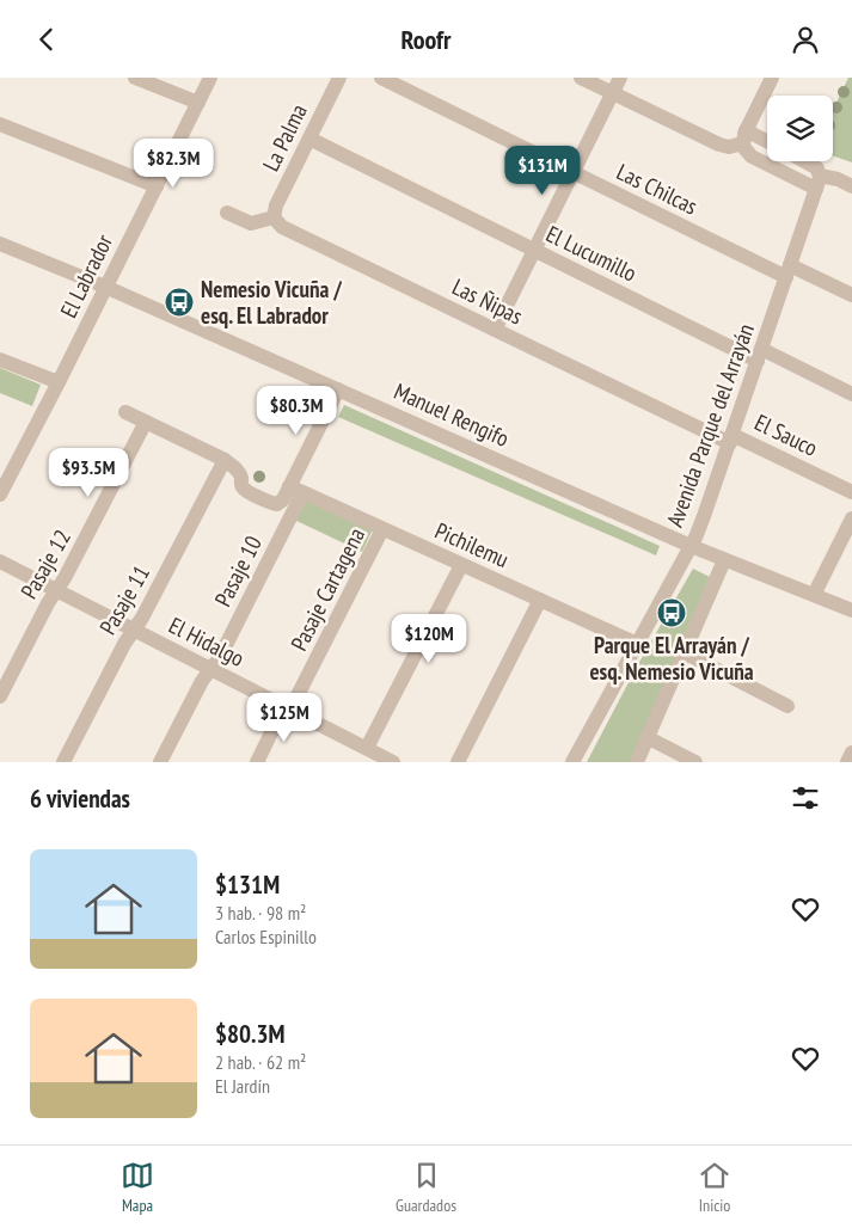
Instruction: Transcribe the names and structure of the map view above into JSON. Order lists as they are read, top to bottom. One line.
{"streets":{"street":["La Palma","Las Chilcas","El Lucumillo","El Labrador","Las Ñipas","Manuel Rengifo","Avenida Parque del Arrayán","El Sauco","Pichilemu","Pasaje 12","Pasaje 10","Pasaje Cartagena","Pasaje 11","El Hidalgo"]},"crossings":[["La Palma","El Lucumillo"],["La Palma","Las Ñipas"],["Las Chilcas","Avenida Parque del Arrayán"],["El Lucumillo","Avenida Parque del Arrayán"],["El Labrador","Manuel Rengifo"],["Las Ñipas","Avenida Parque del Arrayán"],["Las Ñipas","El Sauco"],["Manuel Rengifo","Avenida Parque del Arrayán"],["Manuel Rengifo","Pasaje 10"],["Avenida Parque del Arrayán","El Sauco"],["Avenida Parque del Arrayán","Pichilemu"],["Pichilemu","Pasaje 10"],["Pichilemu","Pasaje Cartagena"],["Pasaje 12","El Hidalgo"],["Pasaje 10","El Hidalgo"],["Pasaje Cartagena","El Hidalgo"],["Pasaje 11","El Hidalgo"]],"places":{"bus stop":["Nemesio Vicuña / esq. El Labrador","Parque El Arrayán / esq. Nemesio Vicuña"]},"page":{"header":"Roofr","price":["$82.3M","$131M","$80.3M","$93.5M","$120M","$125M"],"heading":"6 viviendas","list":[{"name":"$131M","note":"3 hab. · 98 m² · Carlos Espinillo"},{"name":"$80.3M","note":"2 hab. · 62 m² · El Jardín"}],"tabs":["Mapa","Guardados","Inicio"]}}
